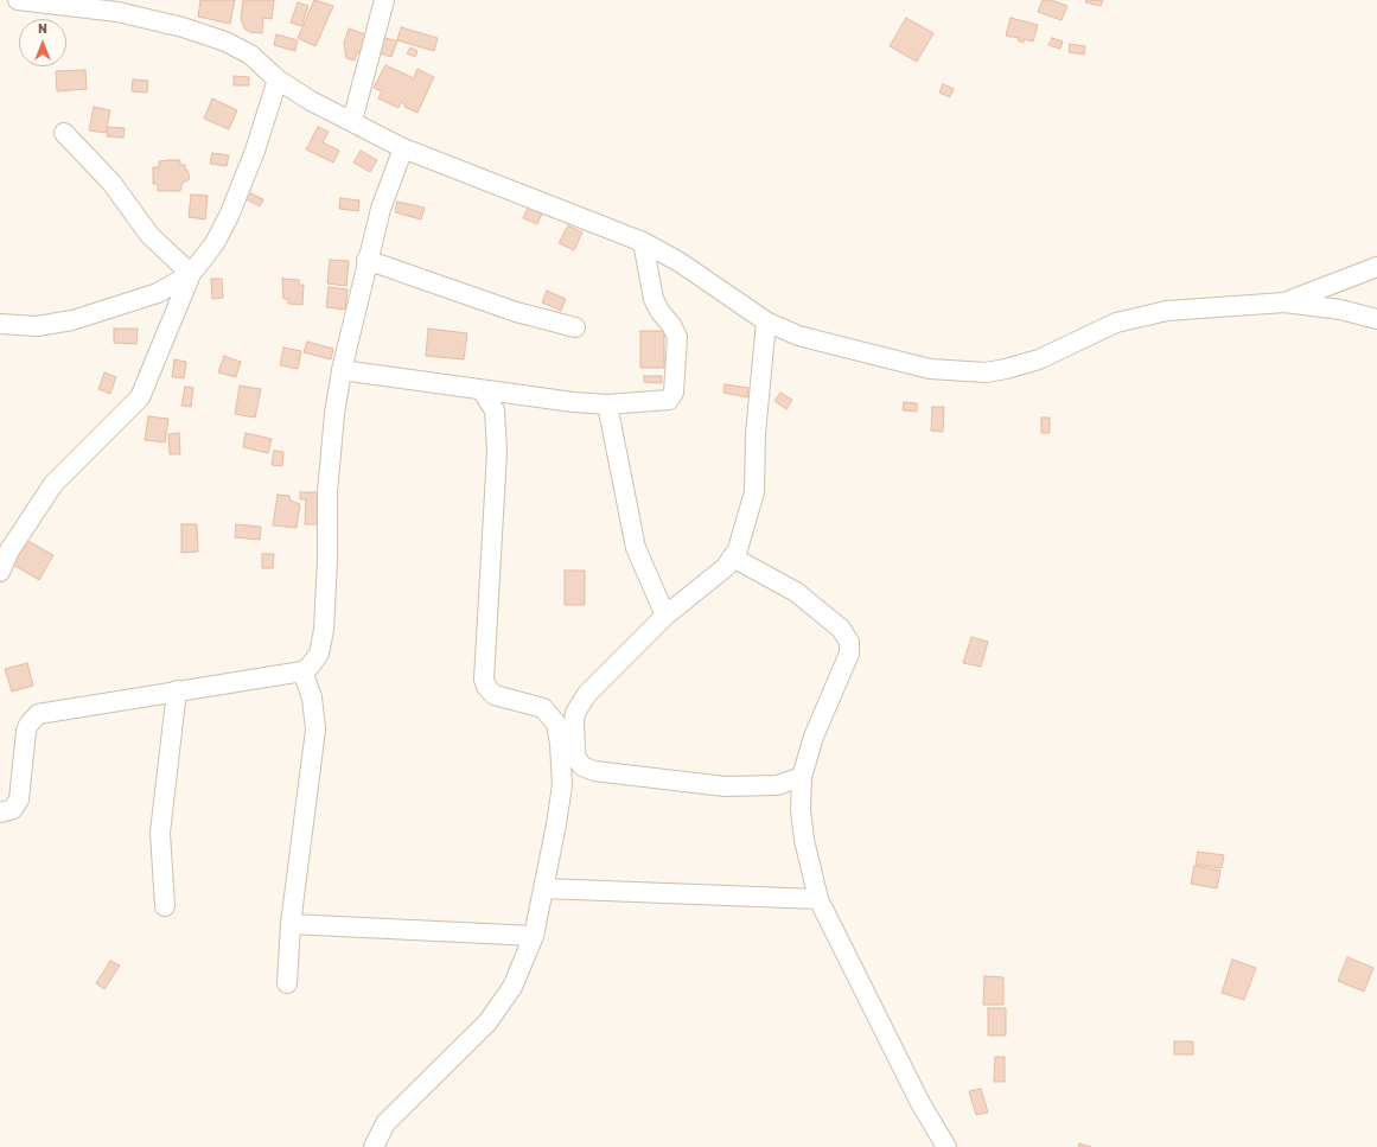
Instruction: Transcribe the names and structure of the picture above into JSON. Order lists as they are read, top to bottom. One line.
{"north":"top"}
